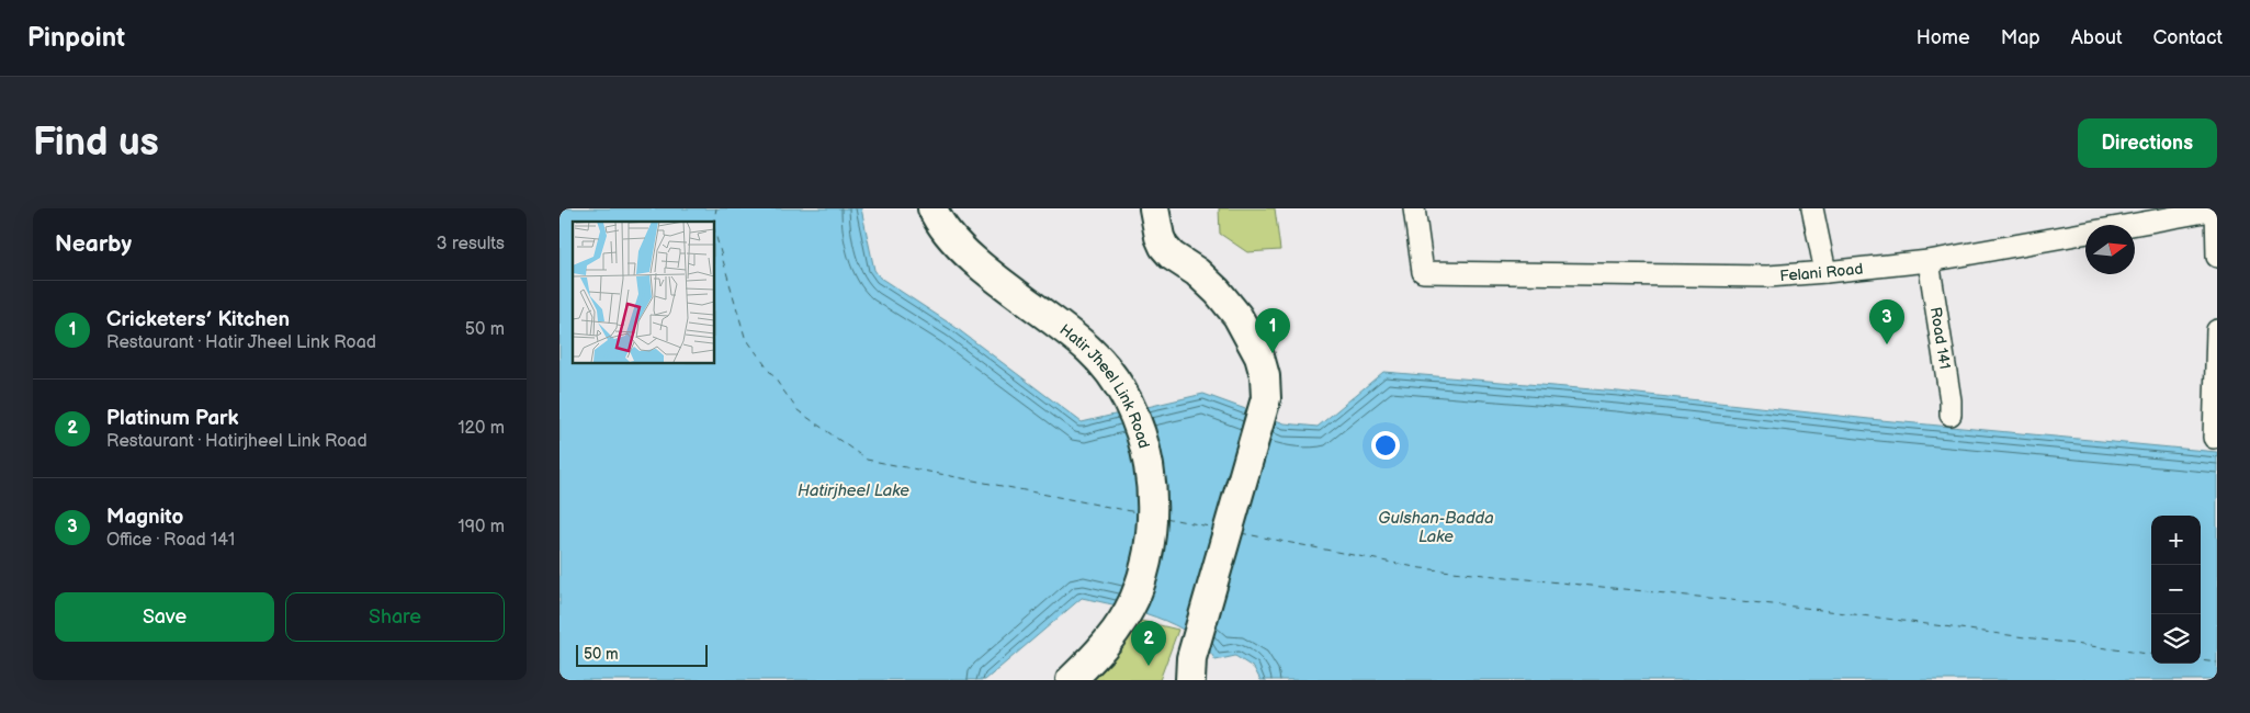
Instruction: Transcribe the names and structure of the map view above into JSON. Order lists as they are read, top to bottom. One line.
{"streets":{"main road":["Hatir Jheel Link Road"],"street":["Felani Road","Road 141"]},"crossings":[["Felani Road","Road 141"]],"water":["Hatirjheel Lake","Gulshan-Badda Lake"],"scale_bar":"50 m","north":"right","page":{"header":"Pinpoint","nav":["Home","Map","About","Contact"],"buttons":["Directions",["Save","Share"]],"title":"Find us","heading":["Nearby","3 results"],"list":[{"mark":"1","name":"Cricketers’ Kitchen","note":"Restaurant · Hatir Jheel Link Road","value":"50 m"},{"mark":"2","name":"Platinum Park","note":"Restaurant · Hatirjheel Link Road","value":"120 m"},{"mark":"3","name":"Magnito","note":"Office · Road 141","value":"190 m"}],"pins":["3","1","2"],"map_buttons":["+","−"],"scale":"50 m"}}
